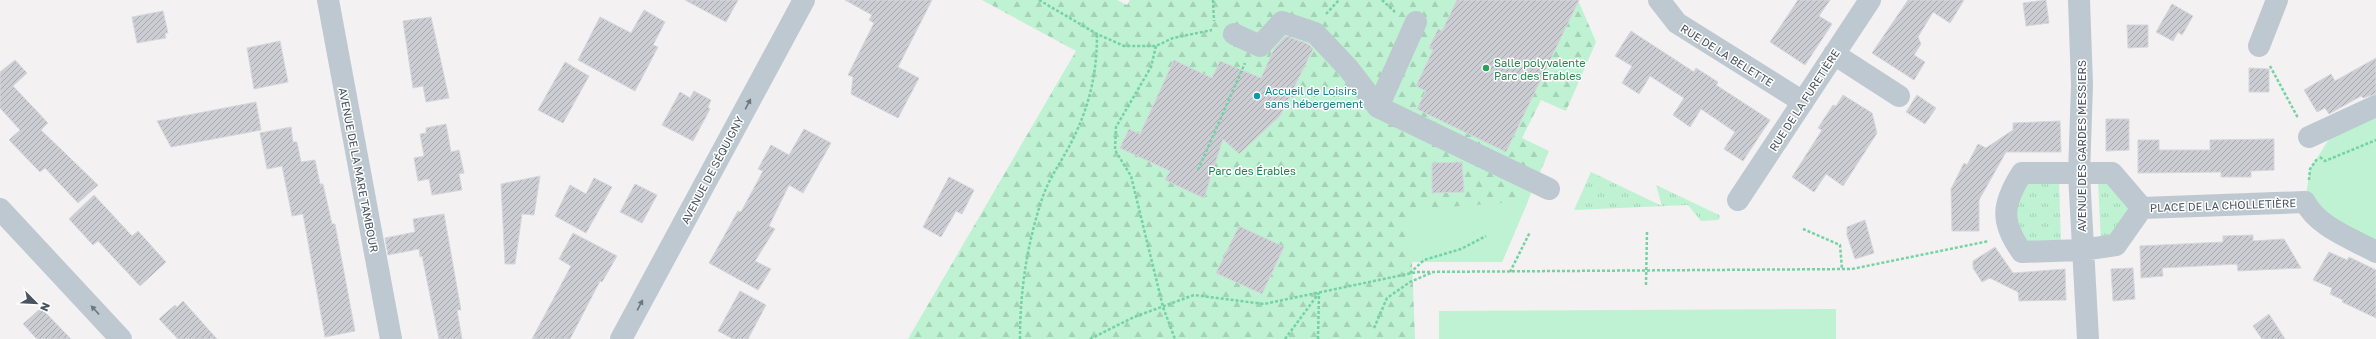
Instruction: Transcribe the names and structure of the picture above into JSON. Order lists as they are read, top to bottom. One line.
{"streets":{"street":["RUE DE LA BELETTE","RUE DE LA FURETIÈRE","AVENUE DES GARDES MESSIERS","AVENUE DE LA MARE TAMBOUR","AVENUE DE SÉQUIGNY","PLACE DE LA CHOLLETIÈRE"]},"crossings":[["RUE DE LA BELETTE","RUE DE LA FURETIÈRE"],["AVENUE DES GARDES MESSIERS","PLACE DE LA CHOLLETIÈRE"]],"one_way":["AVENUE DE SÉQUIGNY"],"parks":["Parc des Érables"],"places":["Salle polyvalente Parc des Erables","Accueil de Loisirs sans hébergement"],"north":"bottom right"}
